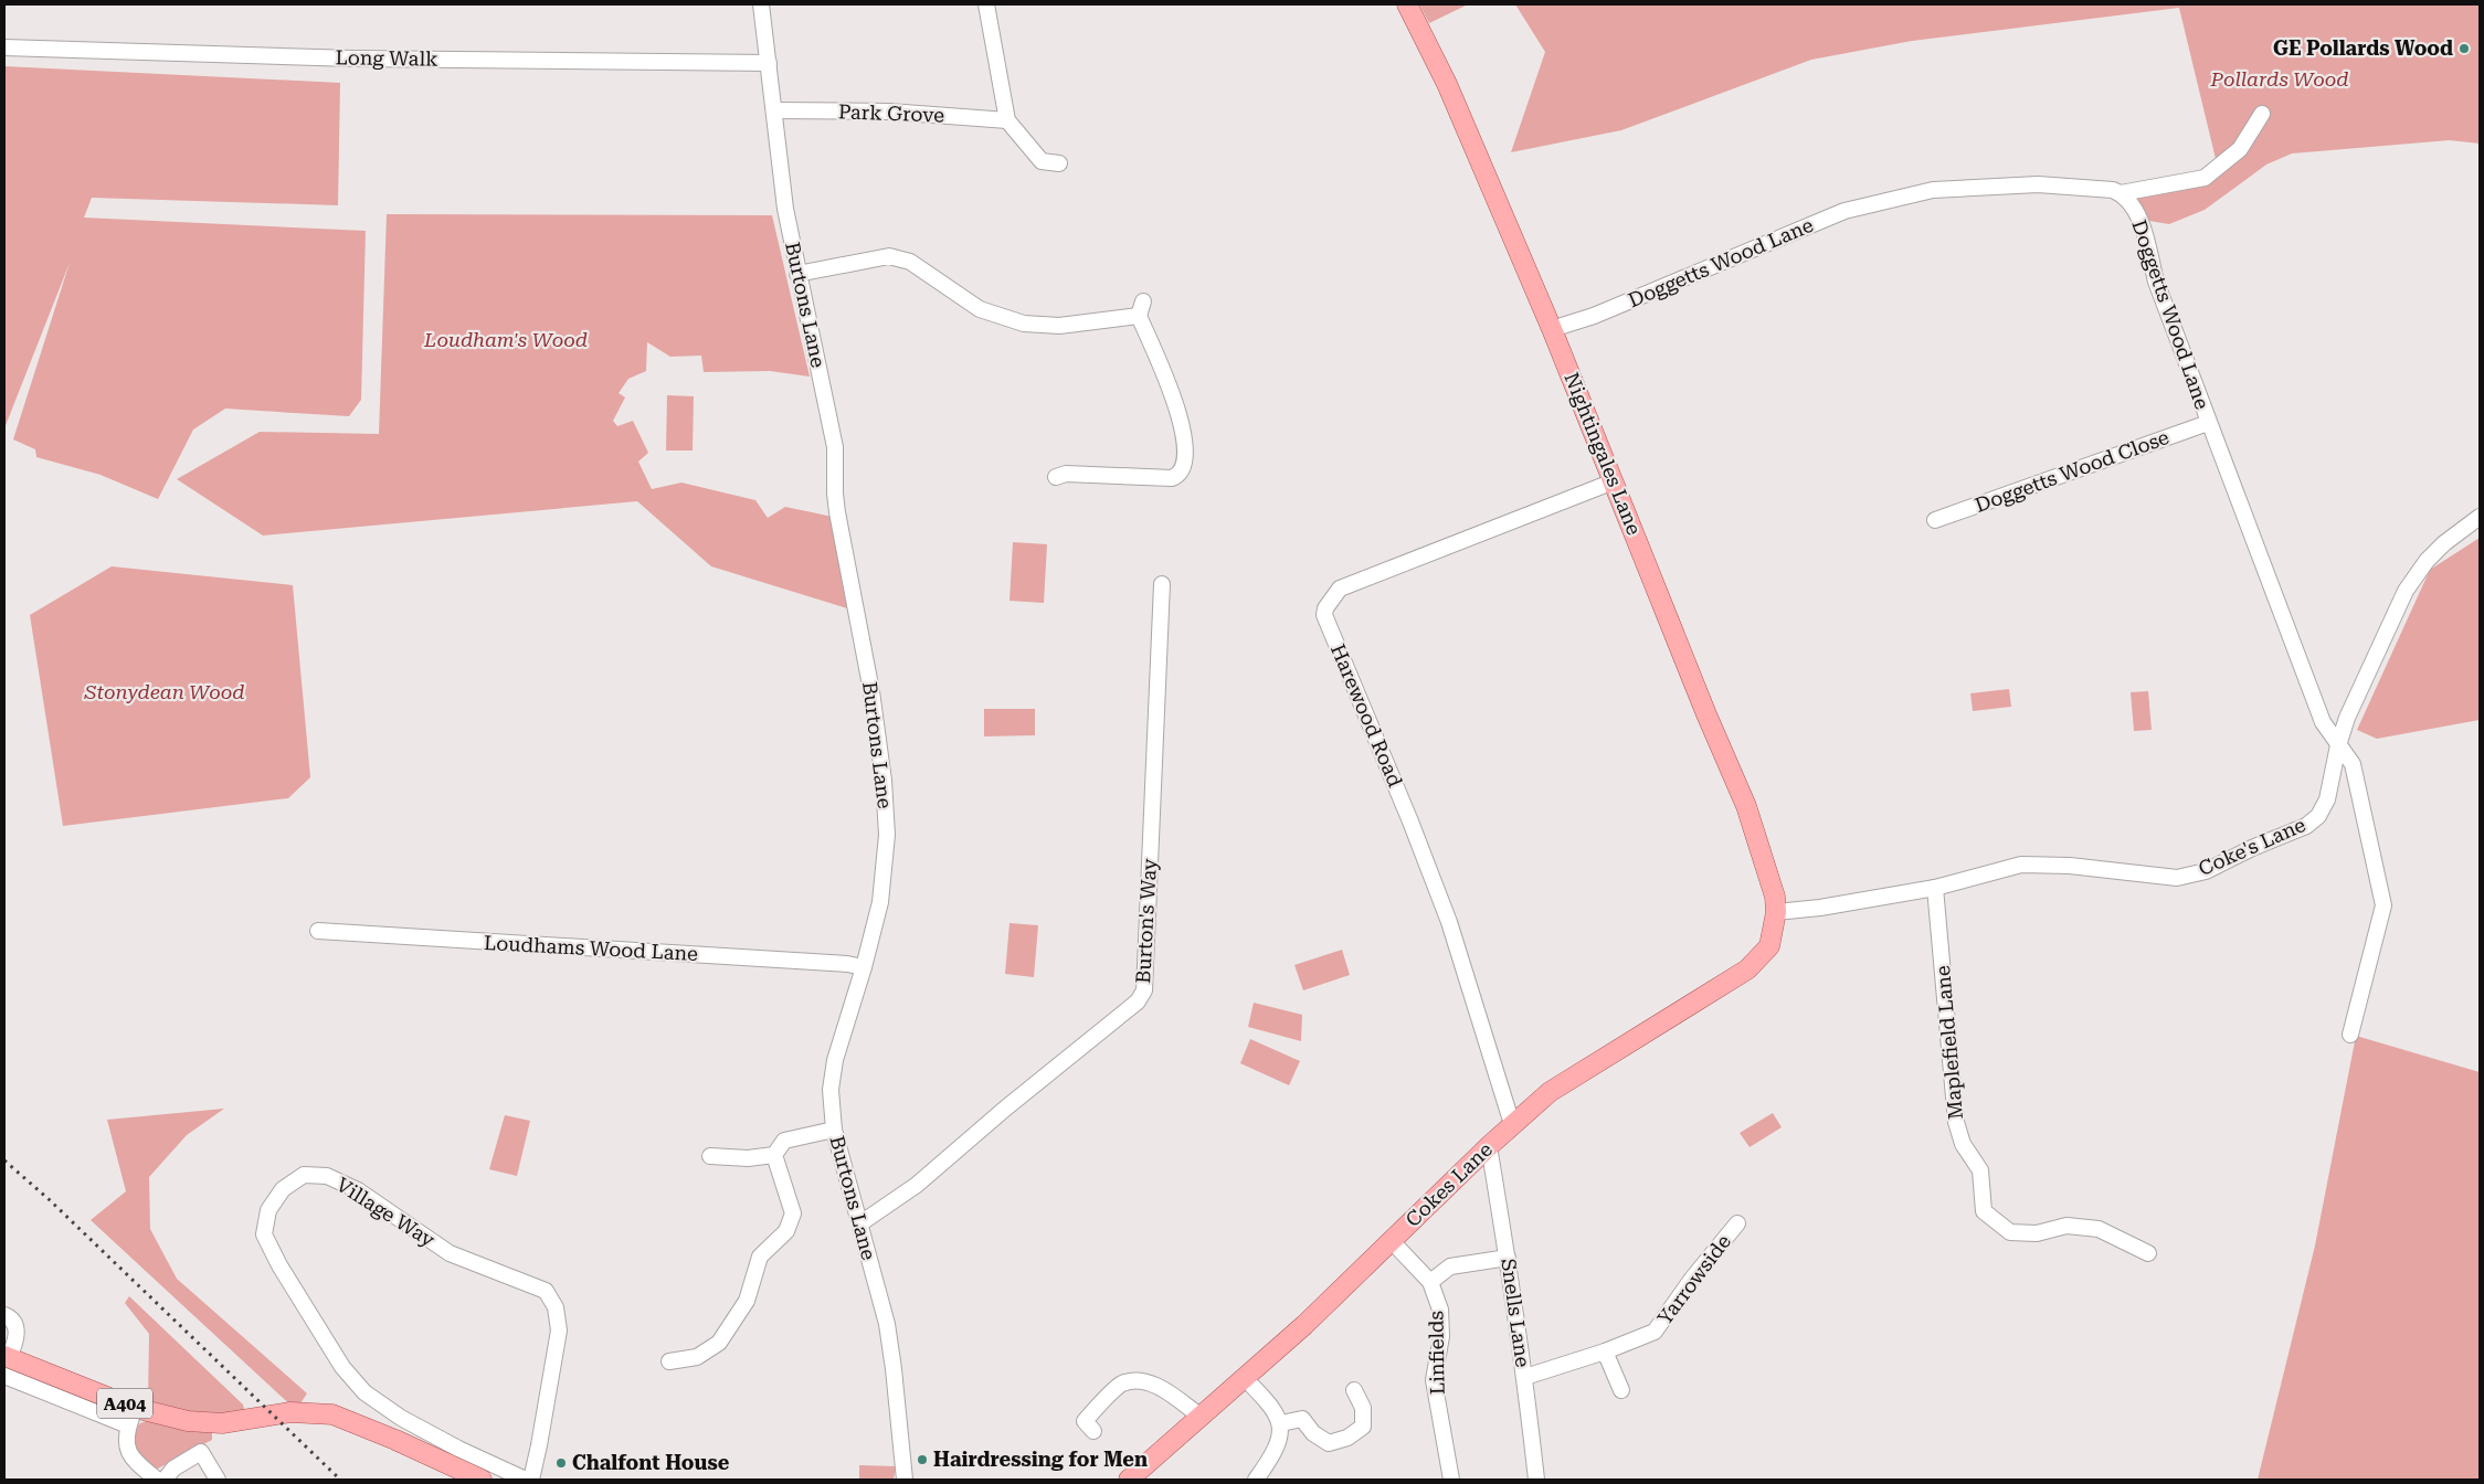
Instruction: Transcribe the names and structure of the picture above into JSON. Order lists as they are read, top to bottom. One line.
{"streets":{"main road":["Nightingales Lane","Cokes Lane","A404"],"street":["Long Walk","Park Grove","Doggetts Wood Lane","Burtons Lane","Doggetts Wood Close","Harewood Road","Coke's Lane","Burton's Way","Loudhams Wood Lane","Maplefield Lane","Village Way","Yarrowside","Snells Lane","Linfields"]},"crossings":[["Long Walk","Burtons Lane"],["Park Grove","Burtons Lane"],["Doggetts Wood Lane","Nightingales Lane"],["Doggetts Wood Lane","Doggetts Wood Close"],["Doggetts Wood Lane","Coke's Lane"],["Burtons Lane","Burton's Way"],["Burtons Lane","Loudhams Wood Lane"],["Nightingales Lane","Harewood Road"],["Nightingales Lane","Coke's Lane"],["Nightingales Lane","Cokes Lane"],["Harewood Road","Cokes Lane"],["Coke's Lane","Maplefield Lane"],["Coke's Lane","Cokes Lane"],["Cokes Lane","Snells Lane"],["Cokes Lane","Linfields"],["Yarrowside","Snells Lane"]],"parks":["Pollards Wood","Loudham's Wood","Stonydean Wood"],"places":["GE Pollards Wood","Hairdressing for Men","Chalfont House"]}
